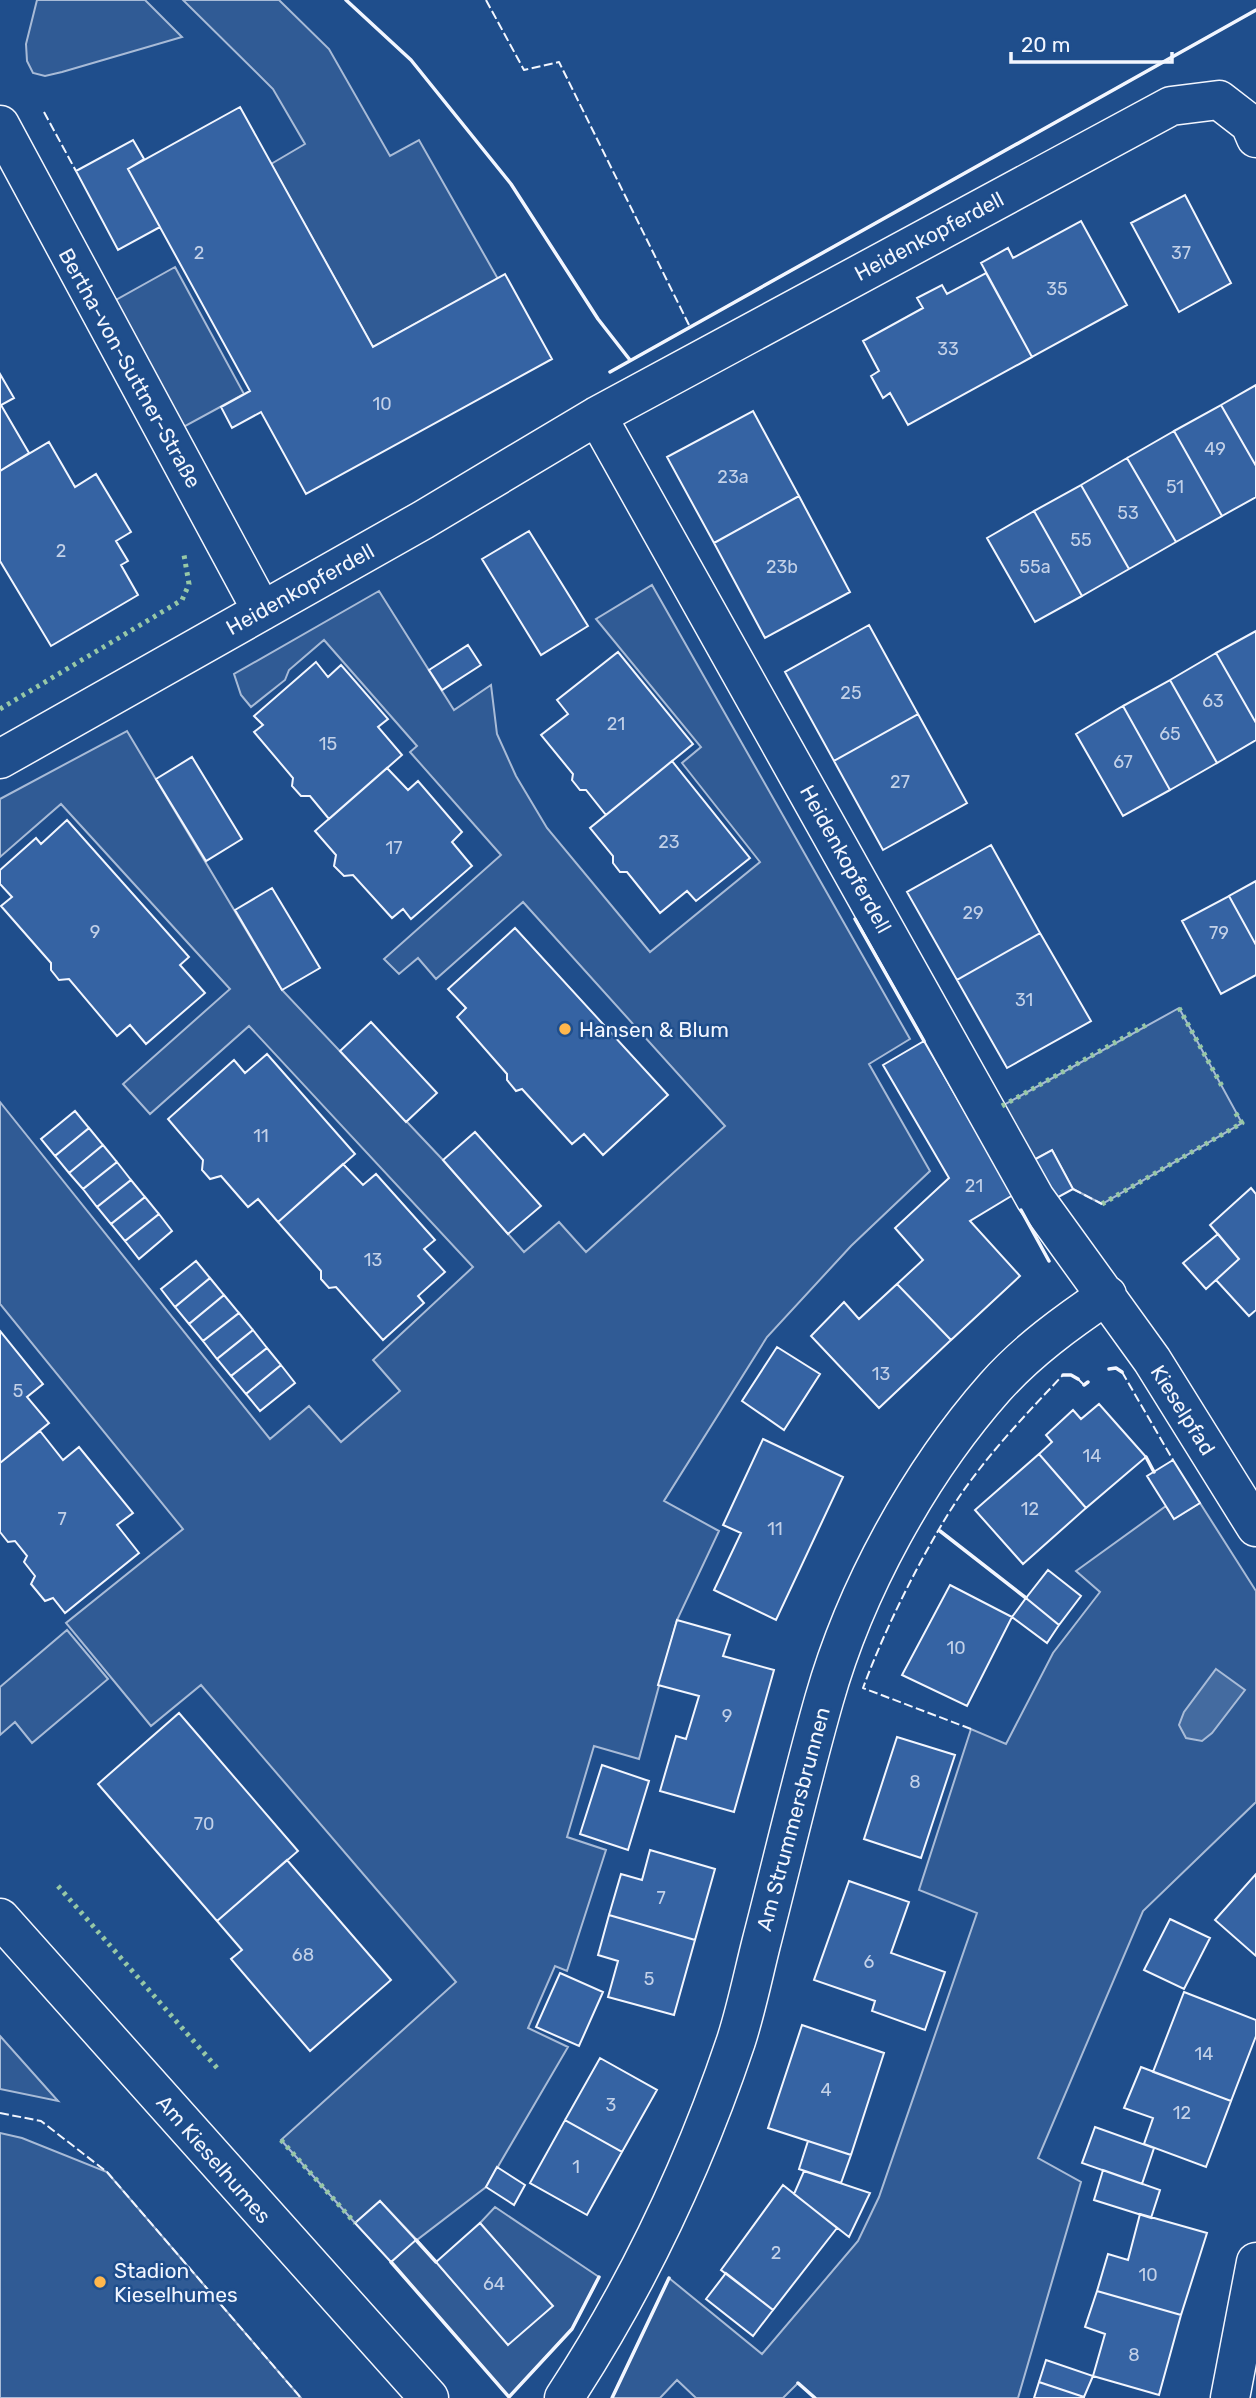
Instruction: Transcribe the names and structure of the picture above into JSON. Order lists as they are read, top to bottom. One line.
{"streets":{"street":["Heidenkopferdell","Bertha-von-Suttner-Straße","Kieselpfad","Am Strummersbrunnen","Am Kieselhumes"]},"crossings":[["Heidenkopferdell","Bertha-von-Suttner-Straße"],["Heidenkopferdell","Kieselpfad"],["Heidenkopferdell","Am Strummersbrunnen"],["Kieselpfad","Am Strummersbrunnen"]],"places":["Hansen & Blum","Stadion Kieselhumes"],"house_numbers":["2","37","35","33","10","49","23a","51","53","55","2","23b","55a","25","63","21","65","15","67","27","23","17","29","9","79","31","11","21","13","13","5","14","12","7","11","10","9","8","70","7","68","6","5","14","4","3","12","1","2","10","64","8"],"scale_bar":"20 m"}
